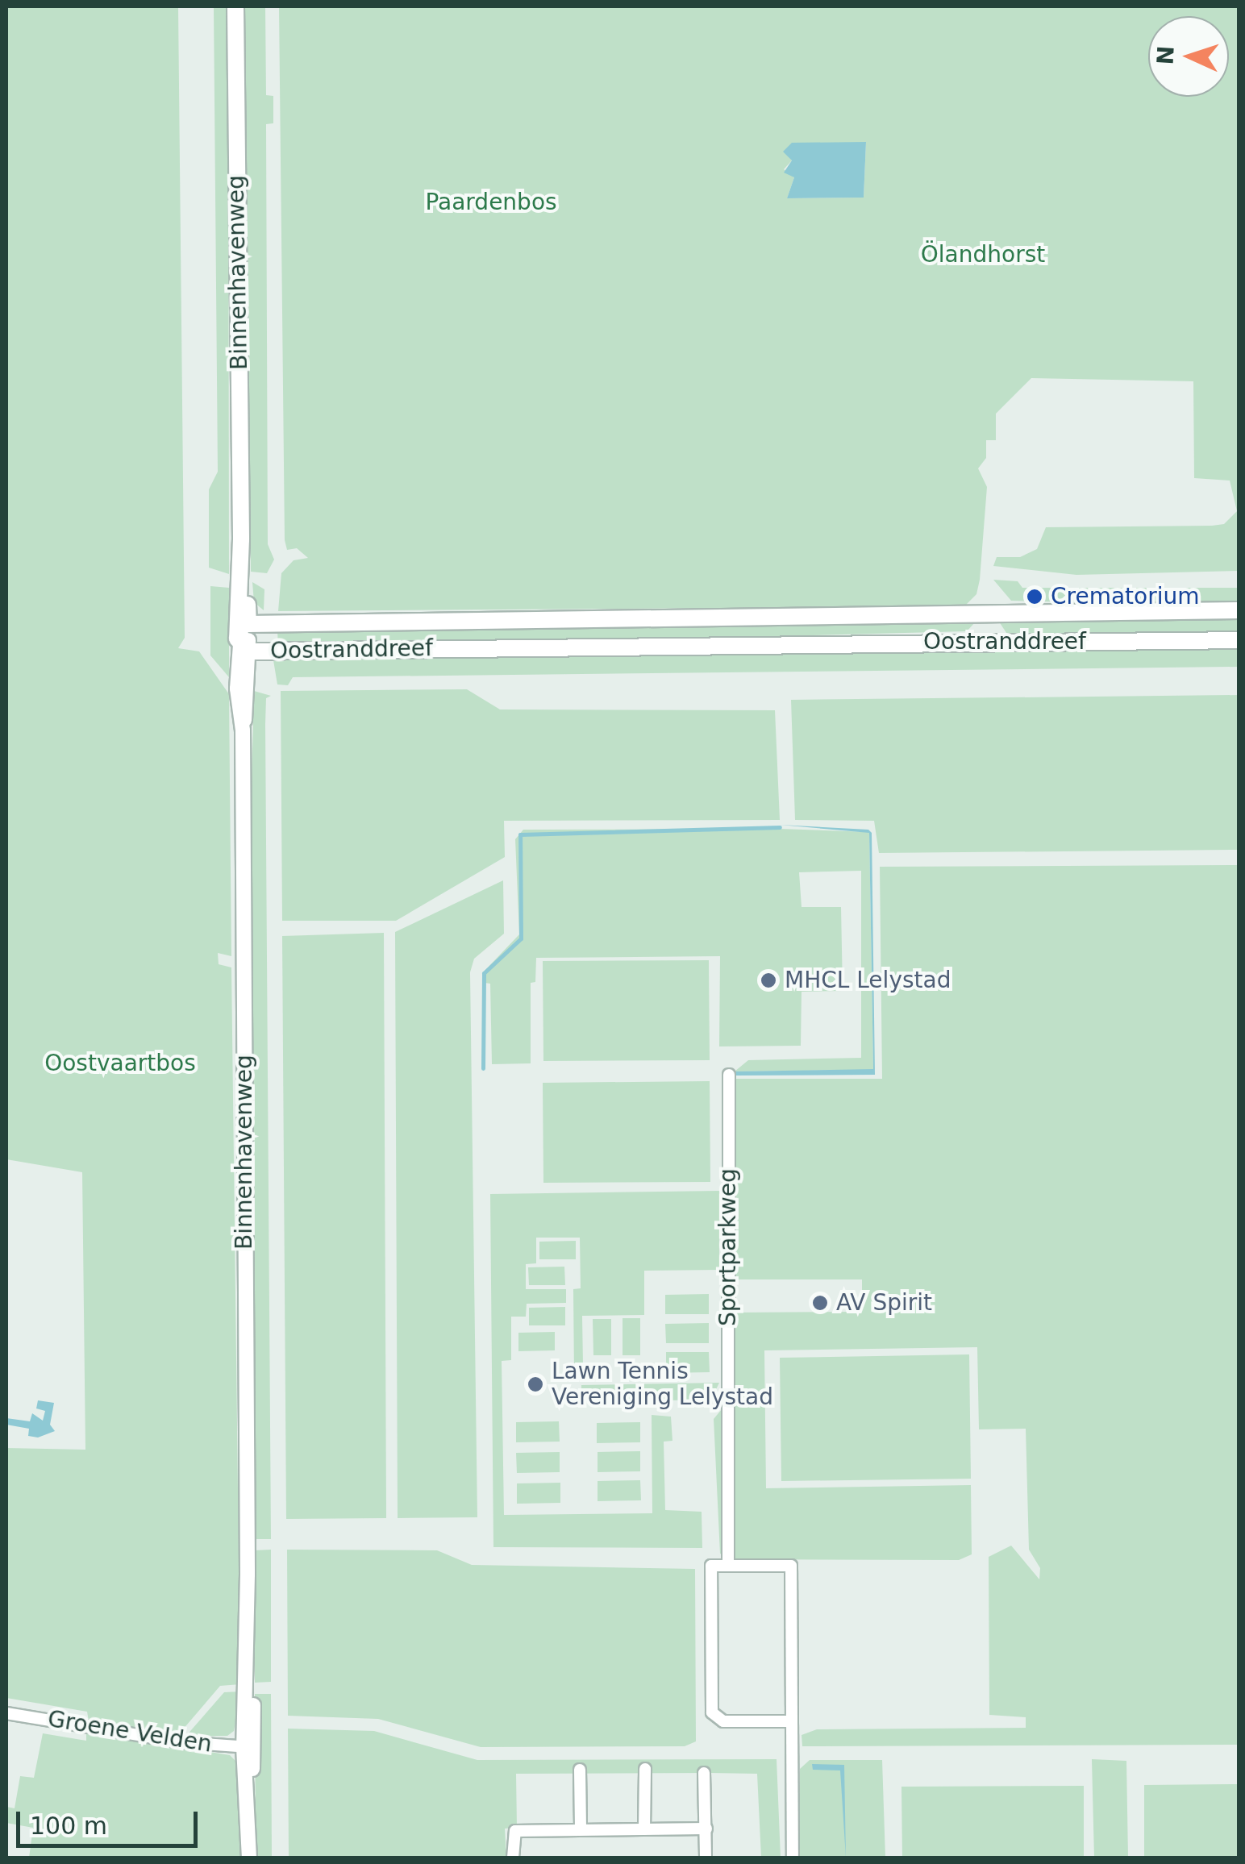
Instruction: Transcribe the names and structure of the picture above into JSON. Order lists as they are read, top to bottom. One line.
{"streets":{"main road":["Binnenhavenweg","Oostranddreef"],"street":["Sportparkweg","Groene Velden"]},"crossings":[["Binnenhavenweg","Oostranddreef"],["Binnenhavenweg","Groene Velden"]],"parks":["Paardenbos","Ölandhorst","Oostvaartbos"],"places":["Crematorium","MHCL Lelystad","AV Spirit","Lawn Tennis Vereniging Lelystad"],"scale_bar":"100 m","north":"left"}
